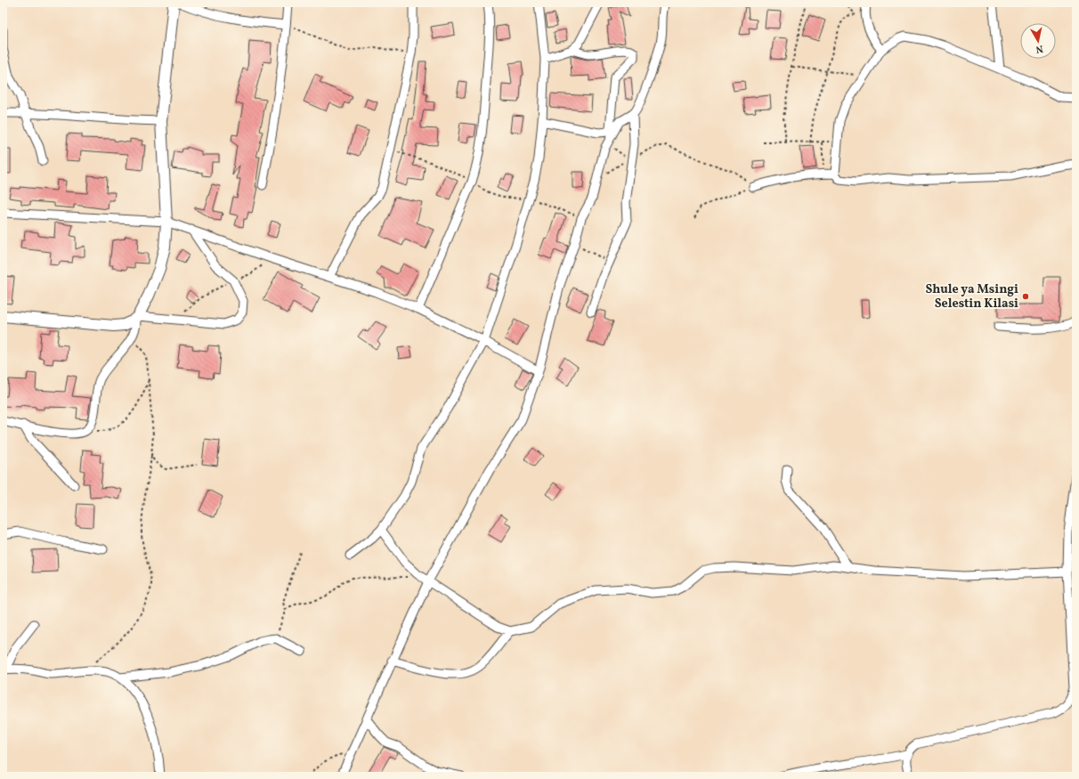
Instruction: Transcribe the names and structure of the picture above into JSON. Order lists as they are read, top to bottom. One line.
{"places":["Shule ya Msingi Selestin Kilasi"],"north":"bottom"}
